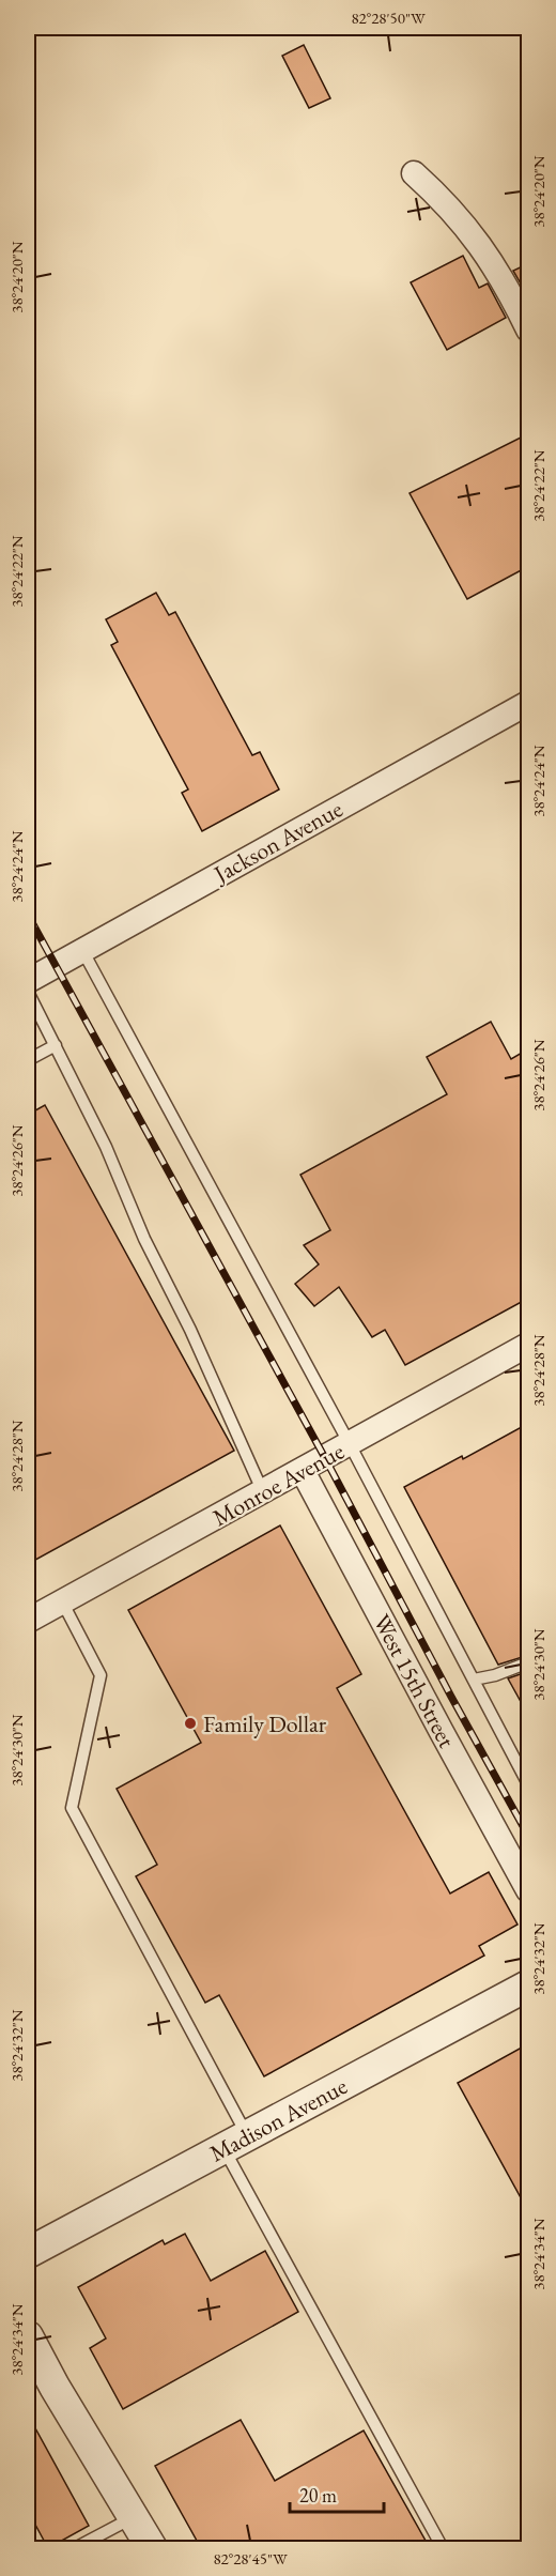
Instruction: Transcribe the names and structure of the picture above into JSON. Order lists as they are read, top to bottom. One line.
{"streets":{"street":["Jackson Avenue","Monroe Avenue","West 15th Street","Madison Avenue"]},"crossings":[["Monroe Avenue","West 15th Street"]],"places":["Family Dollar"],"scale_bar":"20 m","coordinates":["82°28'50\"W","38°24'20\"N","38°24'22\"N","38°24'24\"N","38°24'26\"N","38°24'28\"N","38°24'30\"N","38°24'32\"N","38°24'34\"N","82°28'45\"W"]}
